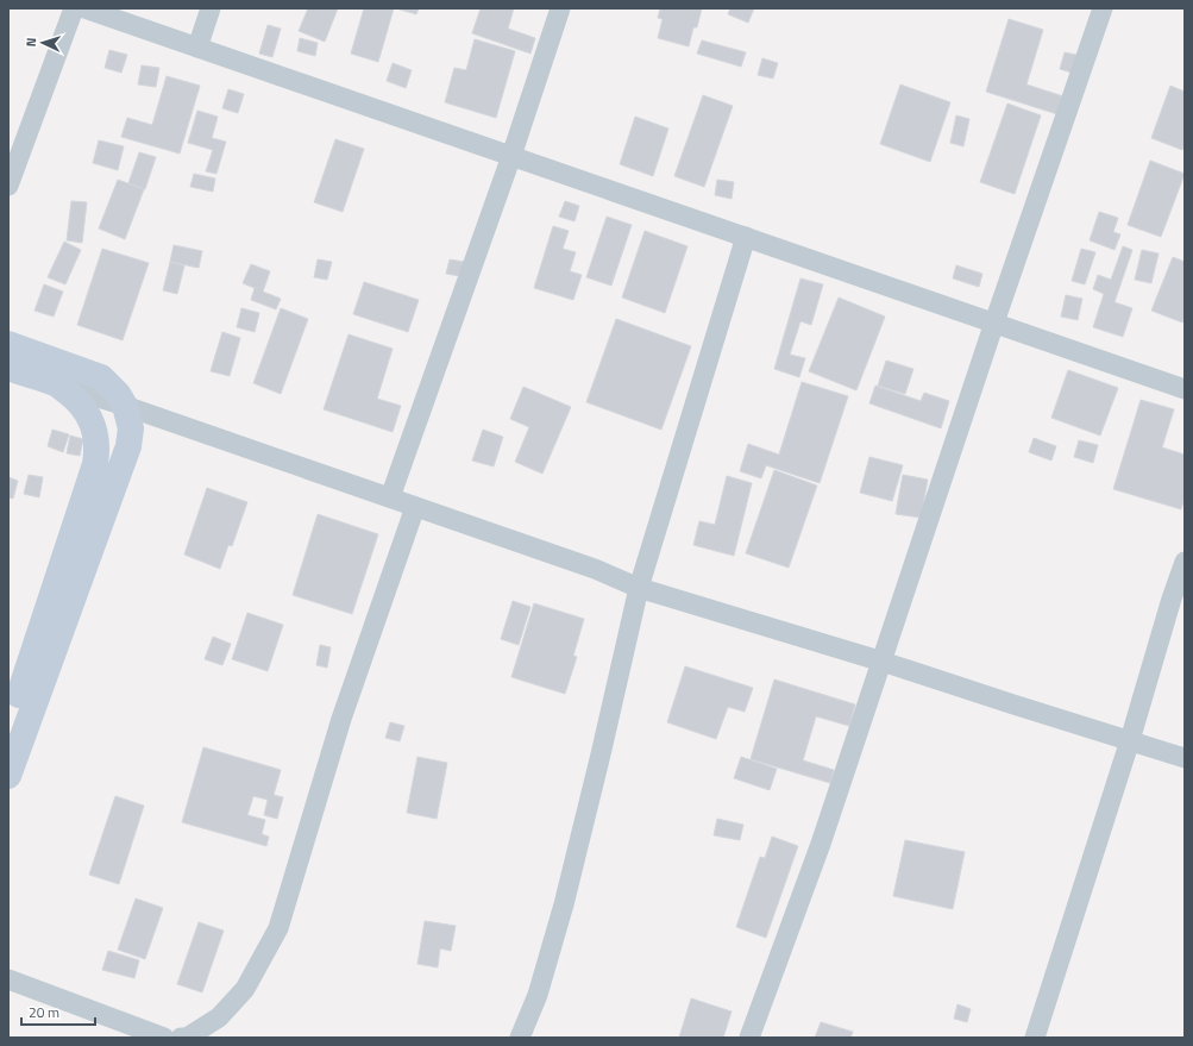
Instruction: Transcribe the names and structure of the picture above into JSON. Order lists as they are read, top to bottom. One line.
{"scale_bar":"20 m","north":"left"}
